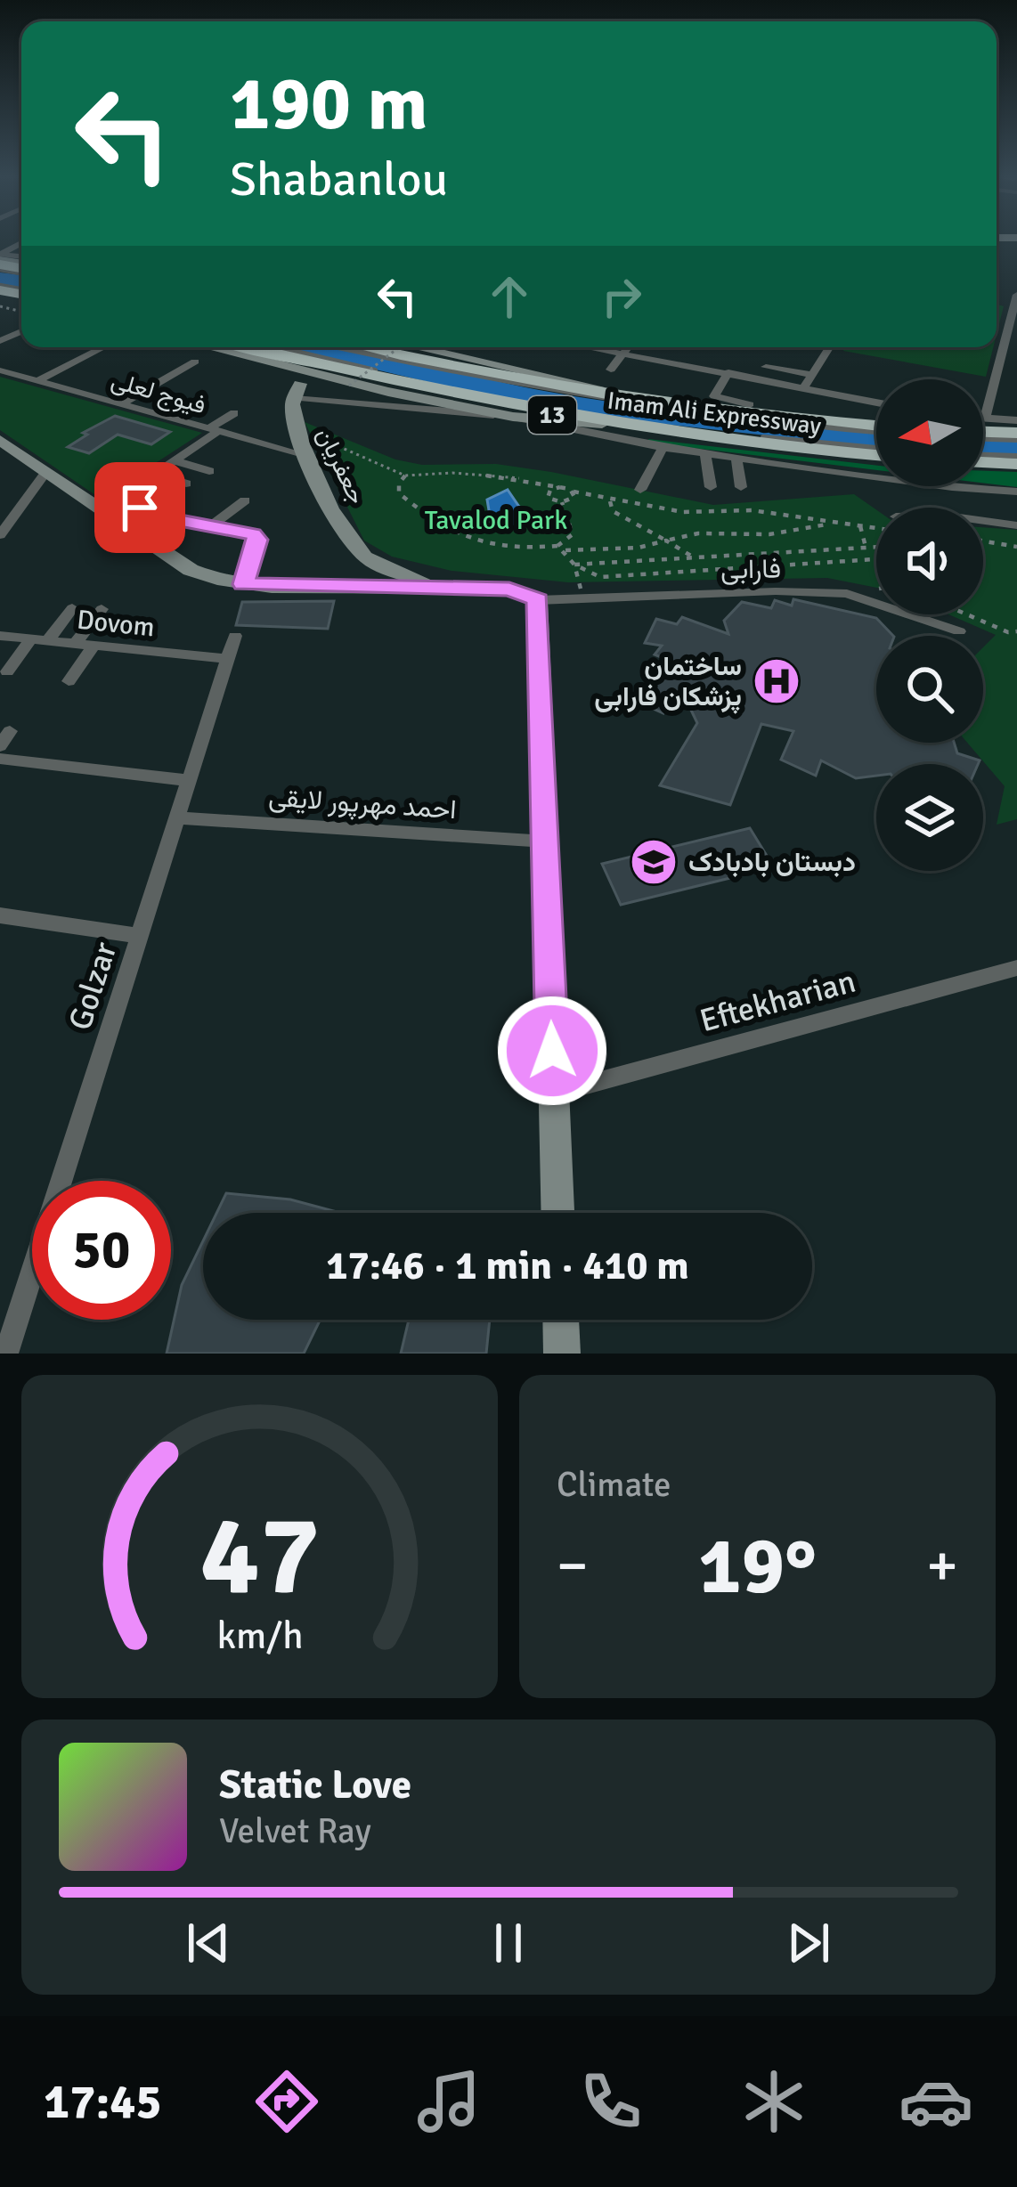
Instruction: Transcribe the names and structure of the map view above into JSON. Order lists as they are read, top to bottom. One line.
{"streets":{"highway":["Imam Ali Expressway","13"],"main road":["جعفریان"],"street":["فیوج لعلی","فارابی","Dovom","احمد مهرپور لایقی","Golzar","Eftekharian"]},"crossings":[["فیوج لعلی","جعفریان"],["Dovom","Golzar"],["احمد مهرپور لایقی","Golzar"]],"parks":["Tavalod Park"],"places":{"hospital":["ساختمان پزشکان فارابی"],"school or university":["دبستان بادبادک"]},"north":"left","page":{"turn":["190 m","Shabanlou"],"limit":"50","trip":"17:46 · 1 min · 410 m","tile":"Climate","heat":["−","19°","+"],"song":["Static Love","Velvet Ray"],"tabs":"17:45","gauge":["47","km/h"]}}
